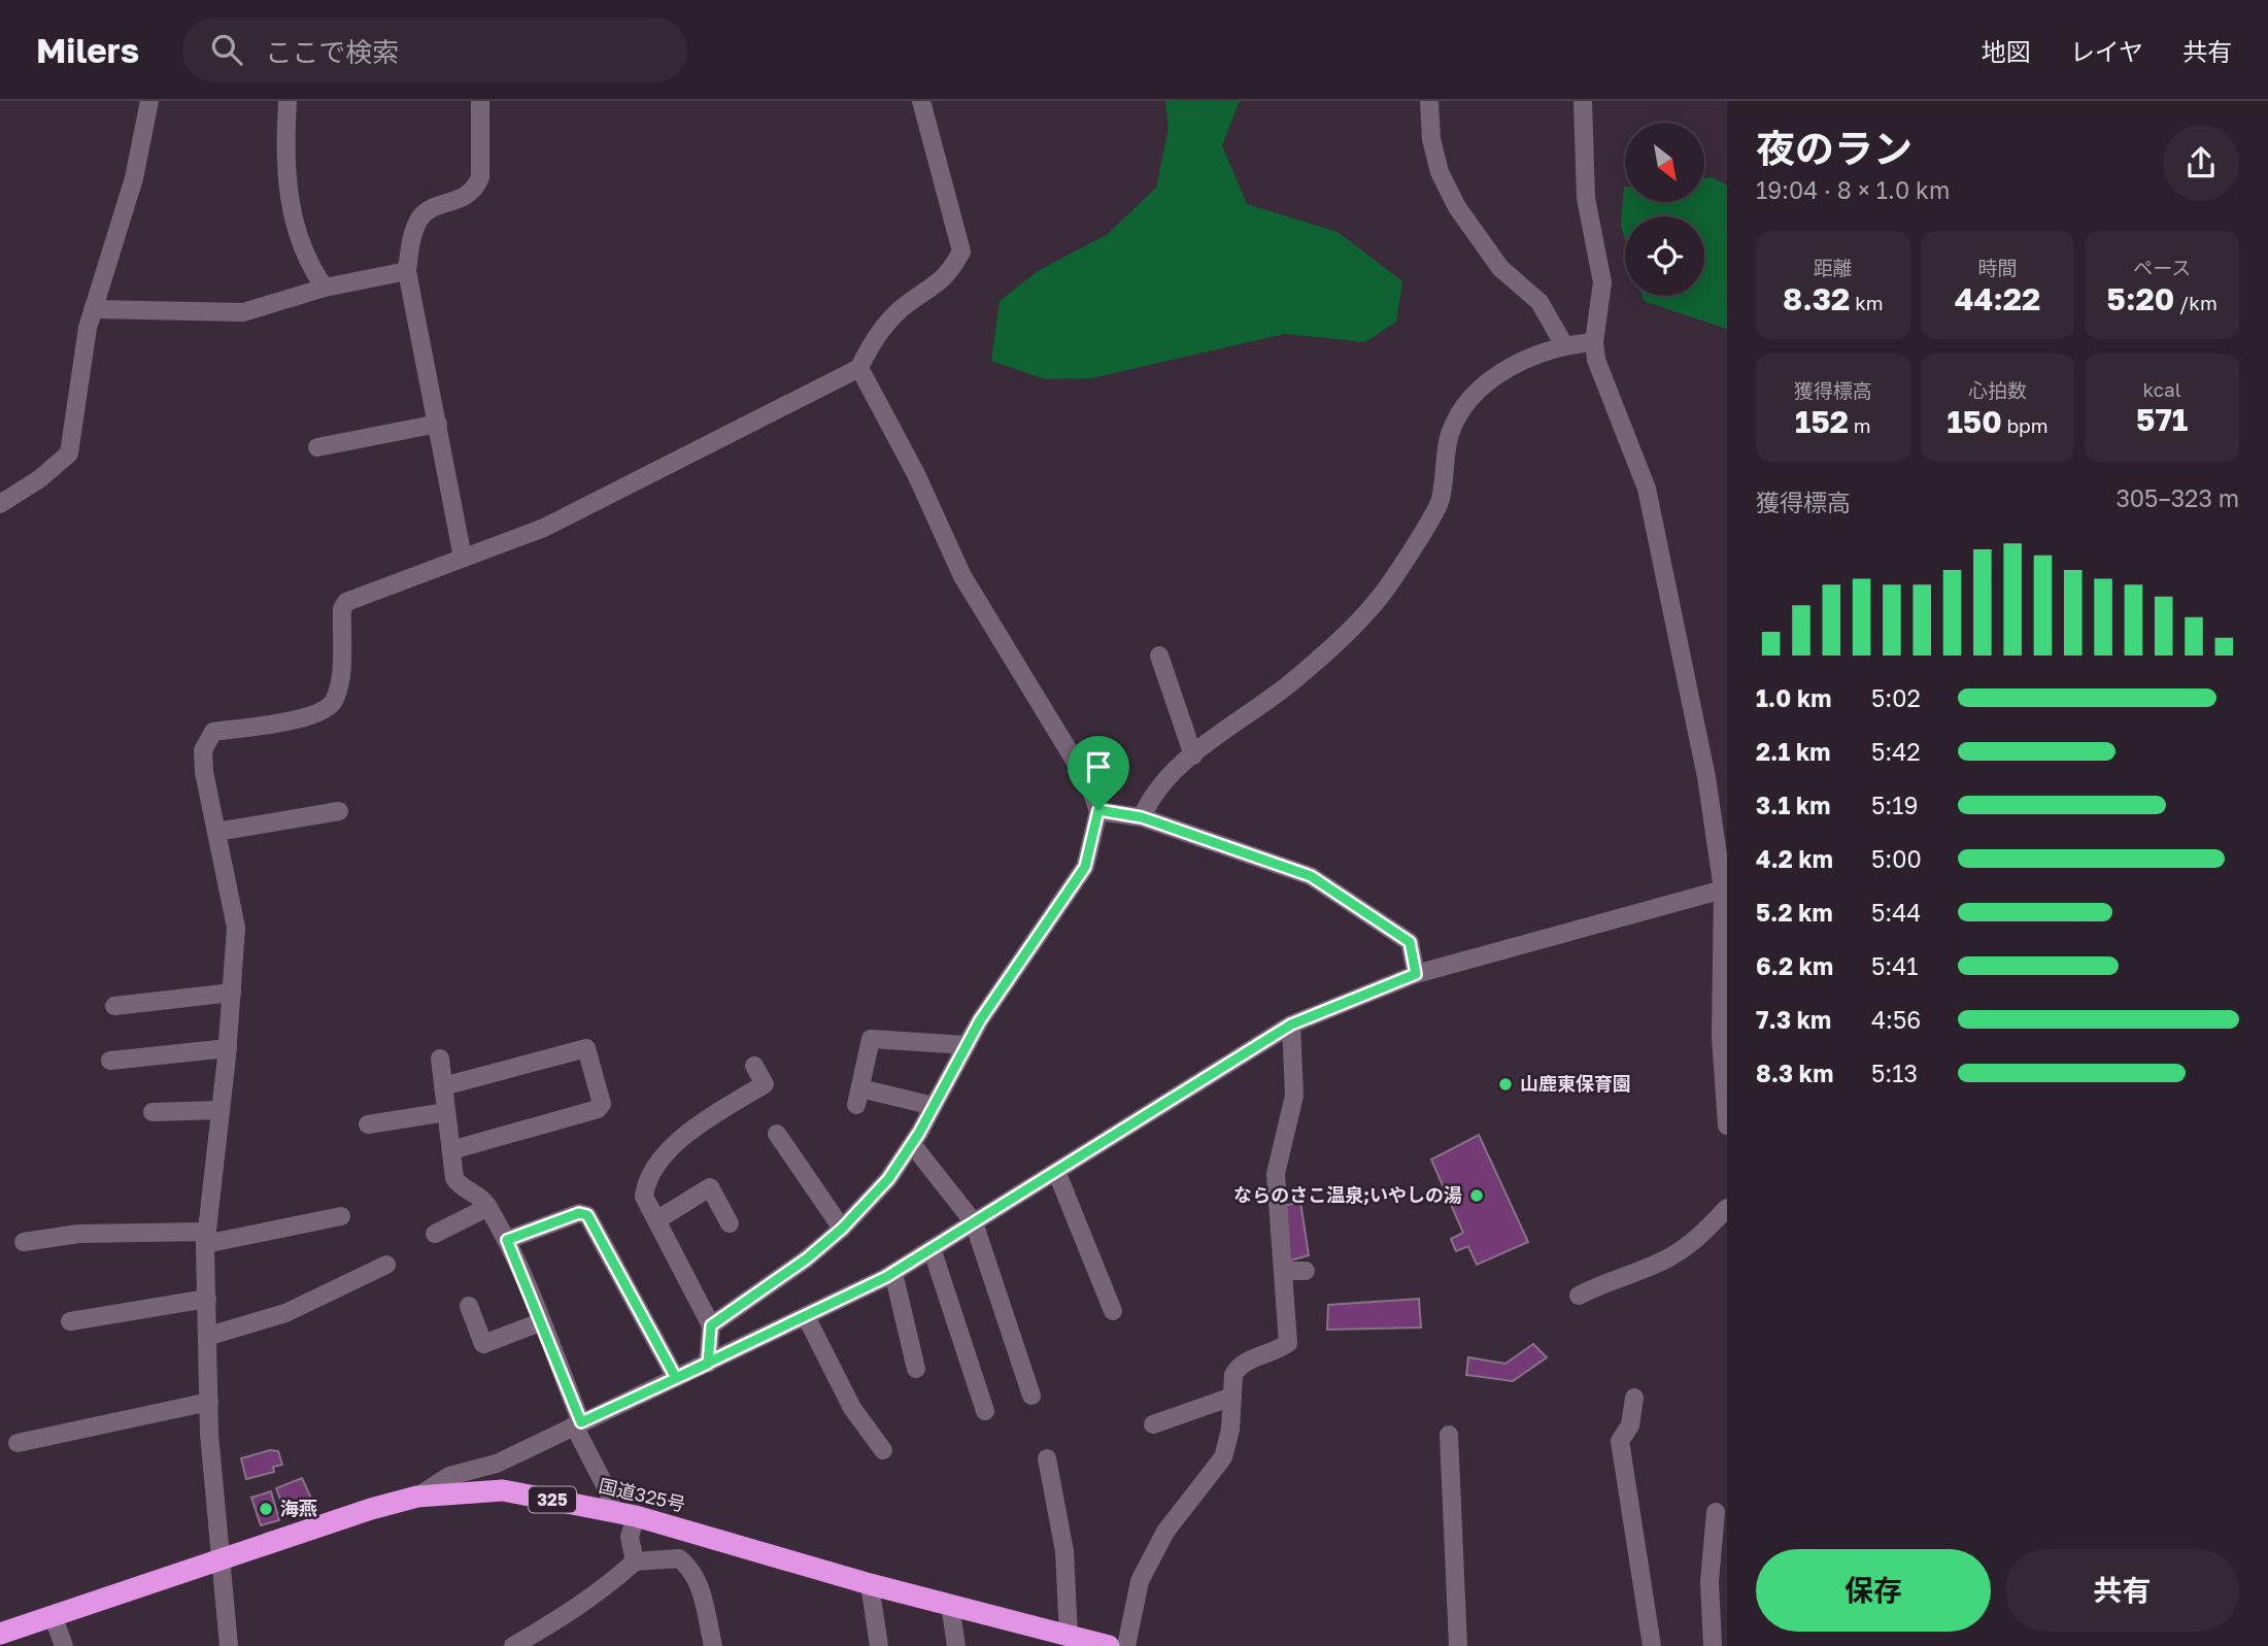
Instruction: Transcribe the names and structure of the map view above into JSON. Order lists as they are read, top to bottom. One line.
{"streets":{"highway":["国道325号","325"]},"places":["山鹿東保育園","ならのさこ温泉;いやしの湯","海燕"],"north":"bottom right","page":{"header":"Milers","search":"ここで検索","nav":["地図","レイヤ","共有"],"heading":["夜のラン","19:04 · 8 × 1.0 km"],"stats":[["距離","8.32 km"],["時間","44:22"],["ペース","5:20 /km"],["獲得標高","152 m"],["心拍数","150 bpm"],["kcal","571"]],"chart":["獲得標高","305–323 m"],"list":[{"name":"1.0 km","note":"5:02"},{"name":"2.1 km","note":"5:42"},{"name":"3.1 km","note":"5:19"},{"name":"4.2 km","note":"5:00"},{"name":"5.2 km","note":"5:44"},{"name":"6.2 km","note":"5:41"},{"name":"7.3 km","note":"4:56"},{"name":"8.3 km","note":"5:13"}],"buttons":["保存","共有"]}}
